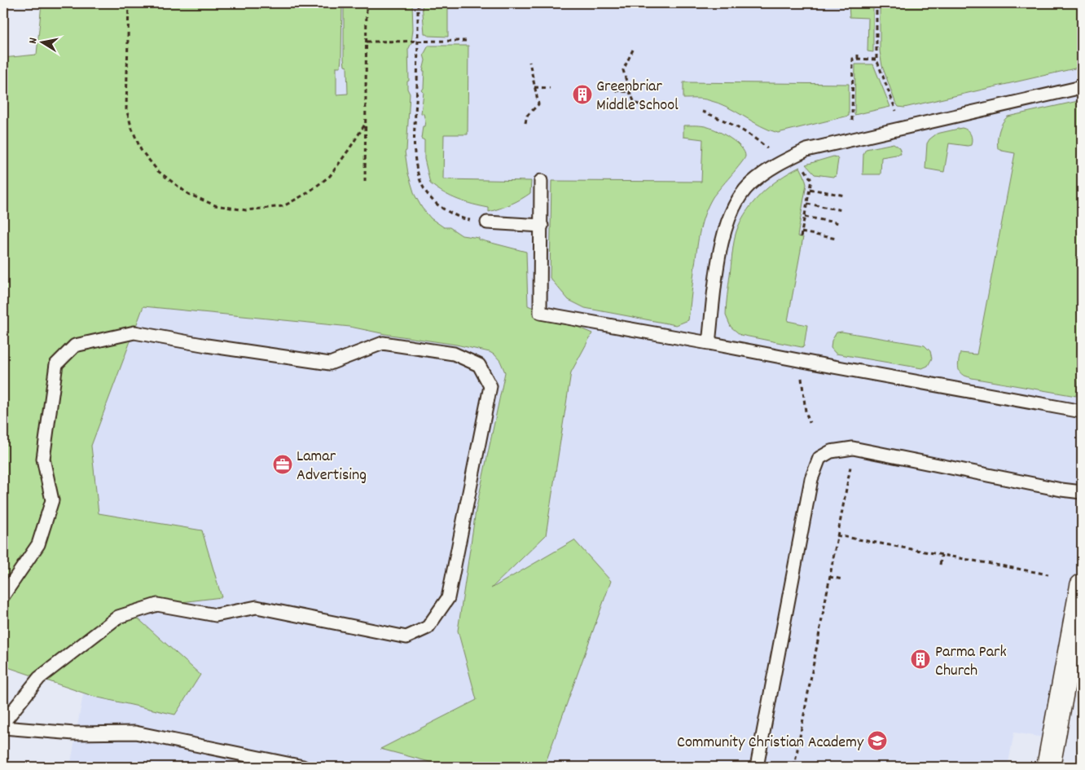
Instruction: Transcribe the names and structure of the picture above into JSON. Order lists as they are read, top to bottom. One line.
{"places":{"building":["Greenbriar Middle School","Parma Park Church"],"office":["Lamar Advertising"],"school or university":["Community Christian Academy"]},"north":"left"}
